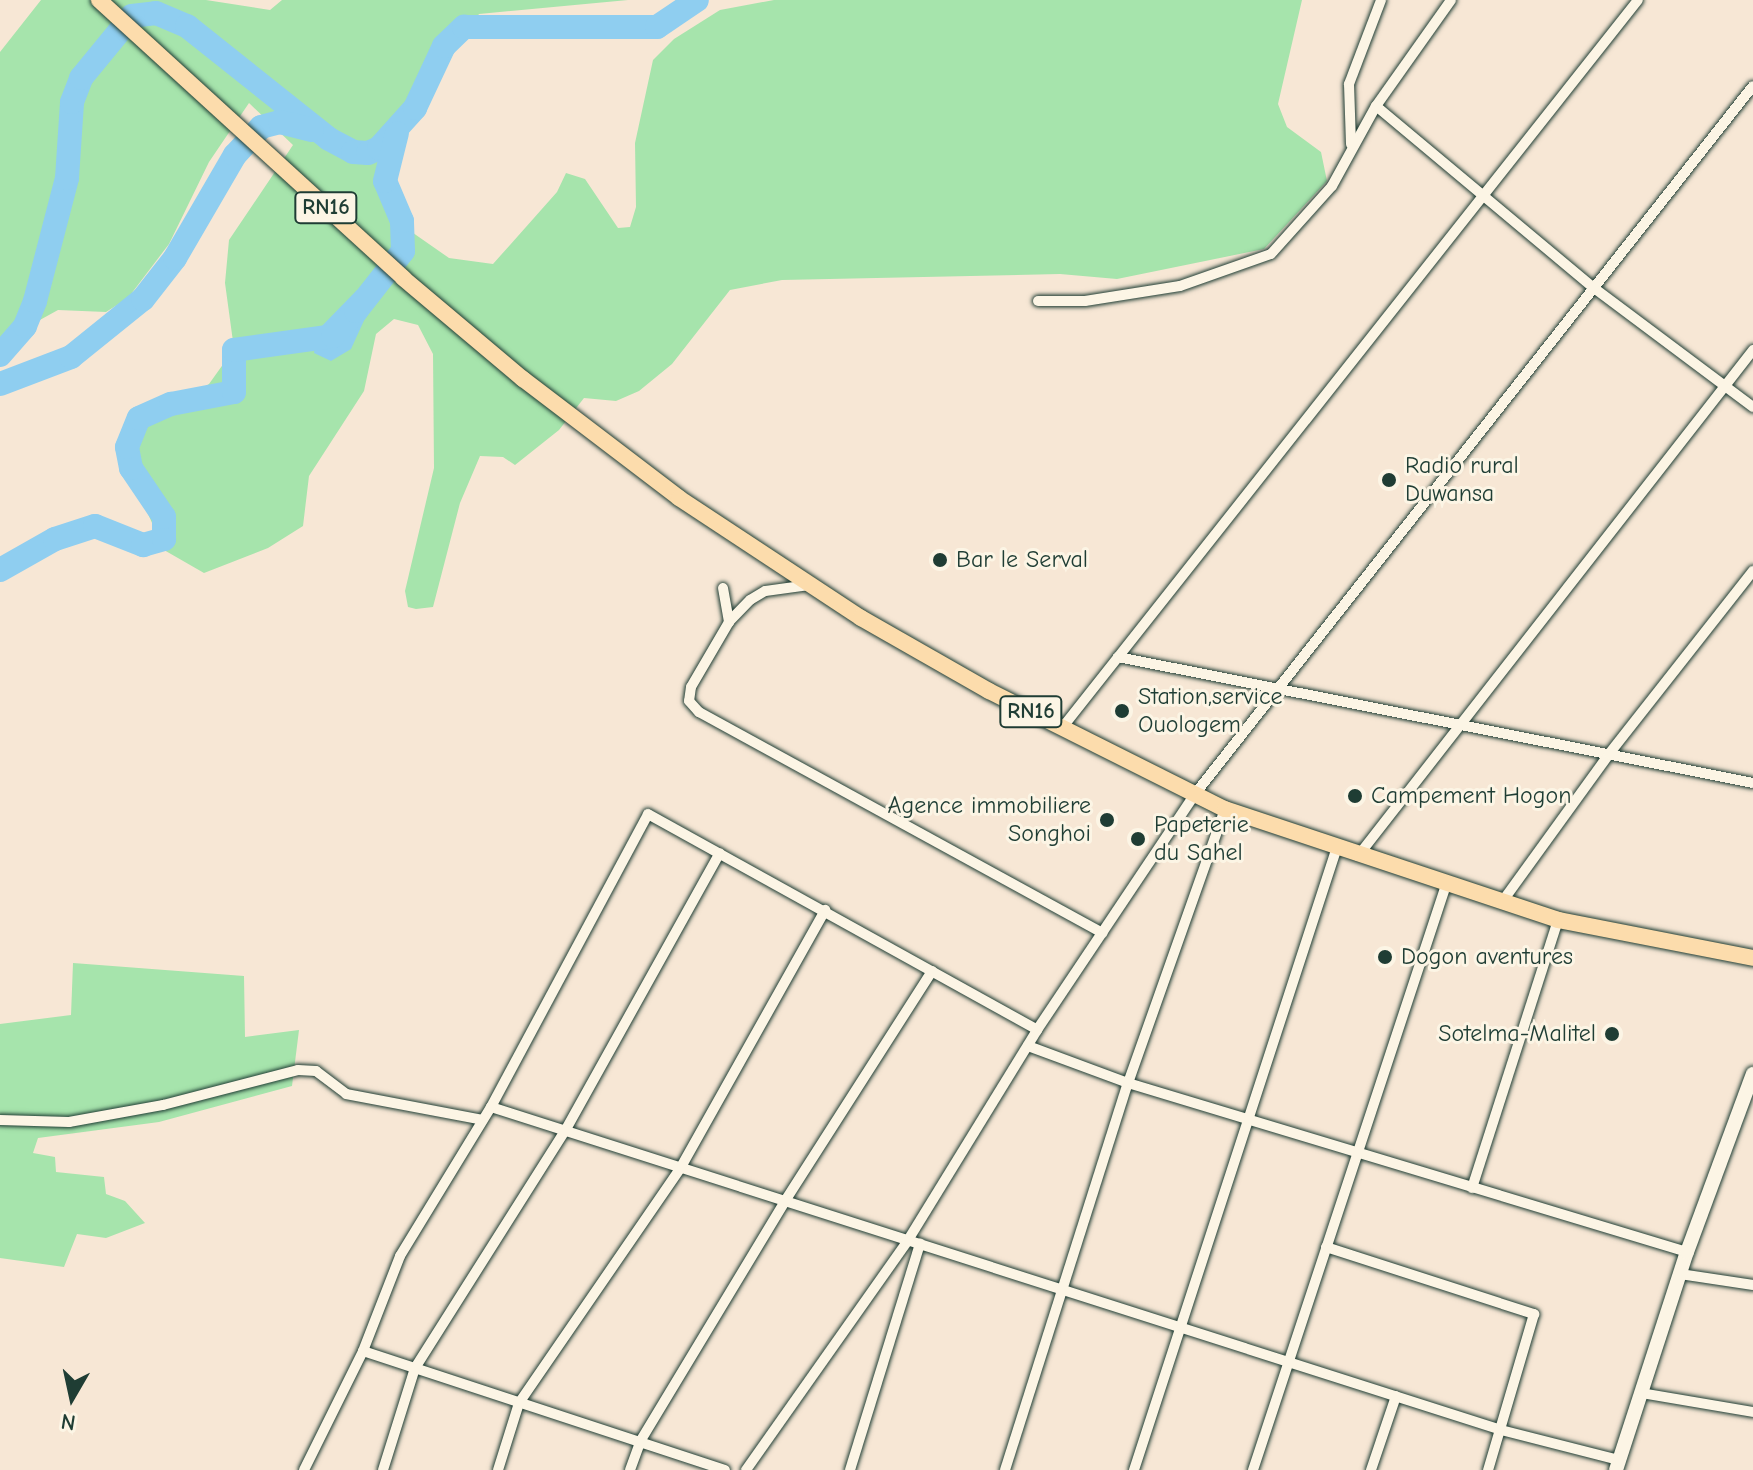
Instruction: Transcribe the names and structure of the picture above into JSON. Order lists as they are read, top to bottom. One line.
{"streets":{"main road":["RN16"]},"places":["Radio rural Duwansa","Bar le Serval","Station,service Ouologem","Campement Hogon","Agence immobiliere Songhoi","Papeterie du Sahel","Dogon aventures","Sotelma-Malitel"],"north":"bottom"}
